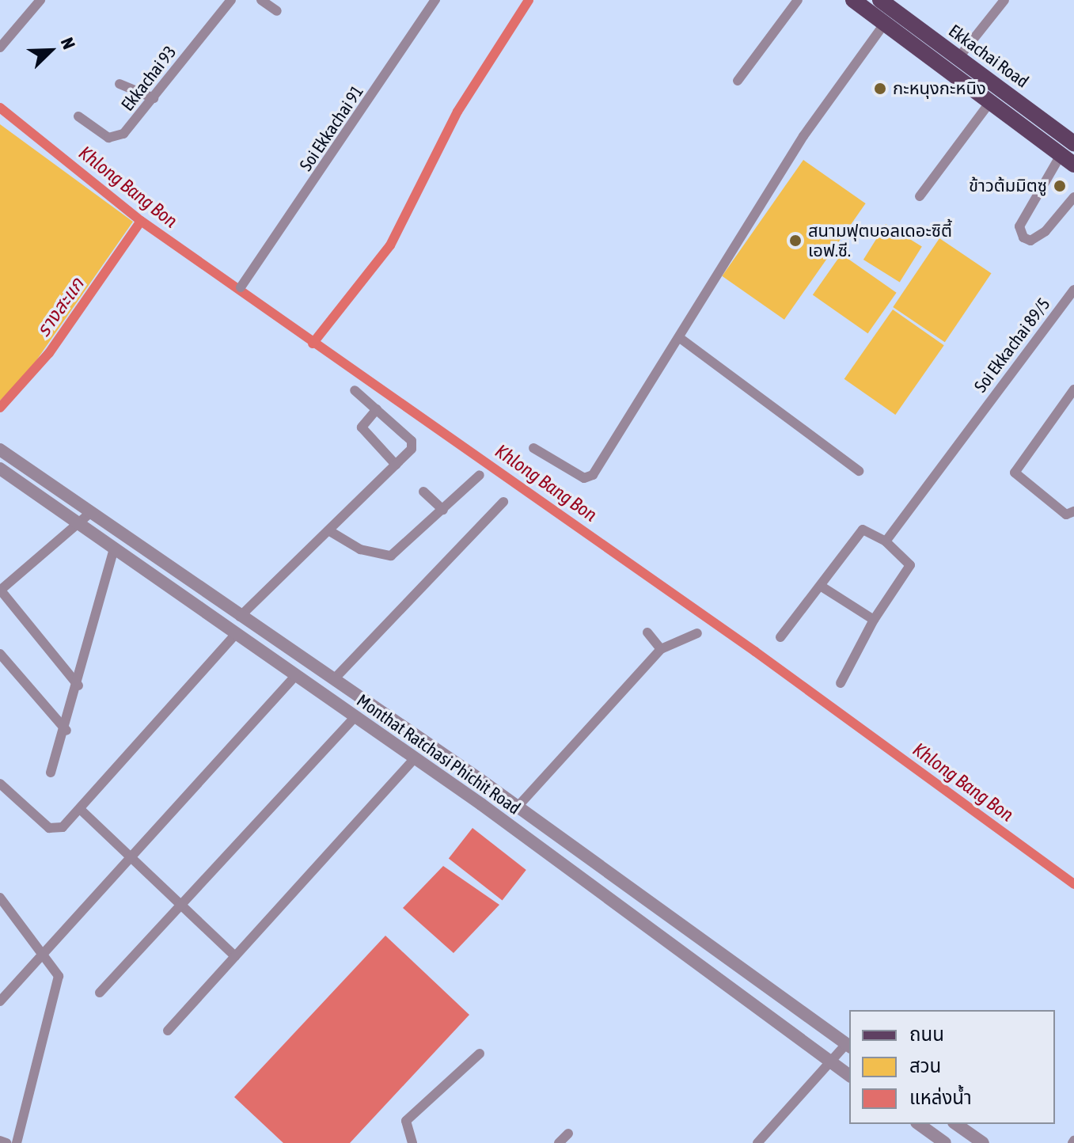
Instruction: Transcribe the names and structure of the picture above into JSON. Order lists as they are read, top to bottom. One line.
{"streets":{"main road":["Ekkachai Road"],"street":["Ekkachai 93","Soi Ekkachai 91","Soi Ekkachai 89/5","Monthat Ratchasi Phichit Road"]},"water":["Khlong Bang Bon","รางสะแก"],"places":["กะหนุงกะหนิง","ข้าวต้มมิตซู","สนามฟุตบอลเดอะซิตี้ เอฟ.ซี."],"legend":["ถนน","สวน","แหล่งน้ำ"],"north":"top right"}
